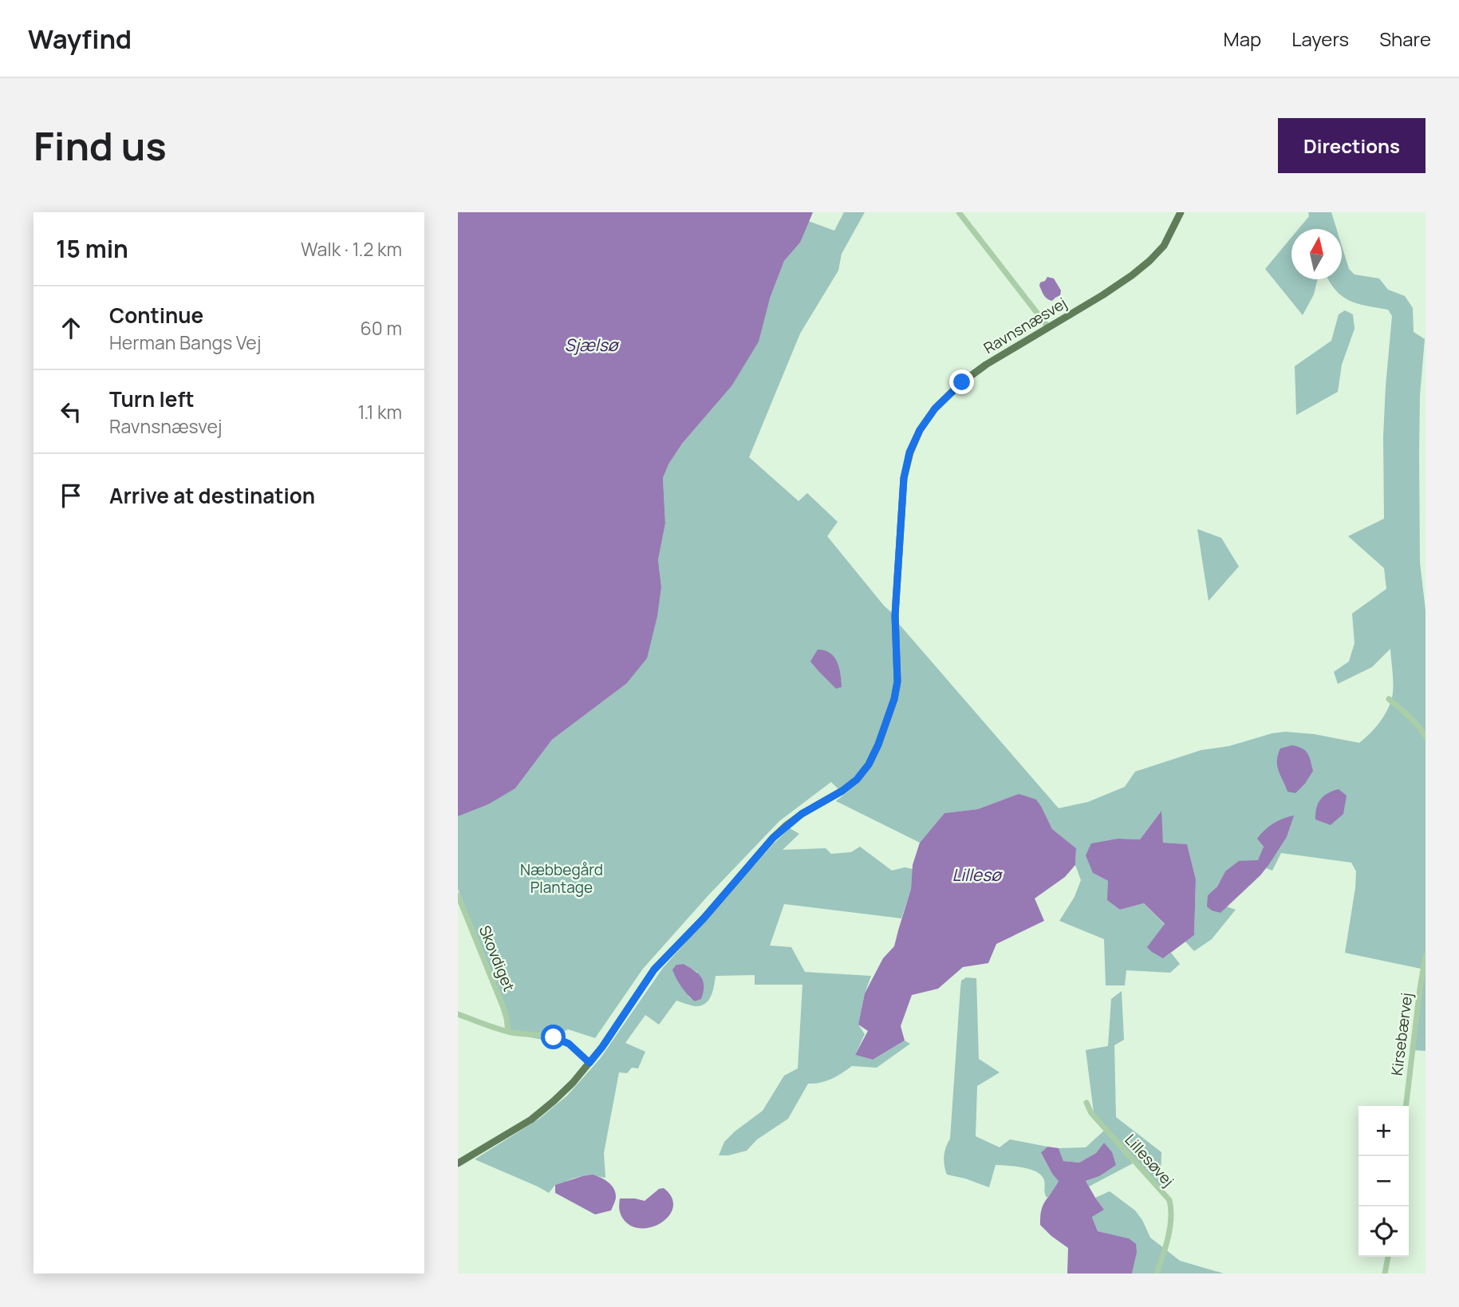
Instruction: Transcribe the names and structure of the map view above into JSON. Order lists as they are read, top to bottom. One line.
{"streets":{"main road":["Ravnsnæsvej"],"street":["Skovdiget","Kirsebærvej","Lillesøvej"]},"water":["Sjælsø","Lillesø"],"parks":["Næbbegård Plantage"],"north":"top","page":{"header":"Wayfind","nav":["Map","Layers","Share"],"buttons":"Directions","title":"Find us","heading":["15 min","Walk · 1.2 km"],"list":[["Continue","Herman Bangs Vej","60 m"],["Turn left","Ravnsnæsvej","1.1 km"],"Arrive at destination"],"map_buttons":["+","−"]}}
